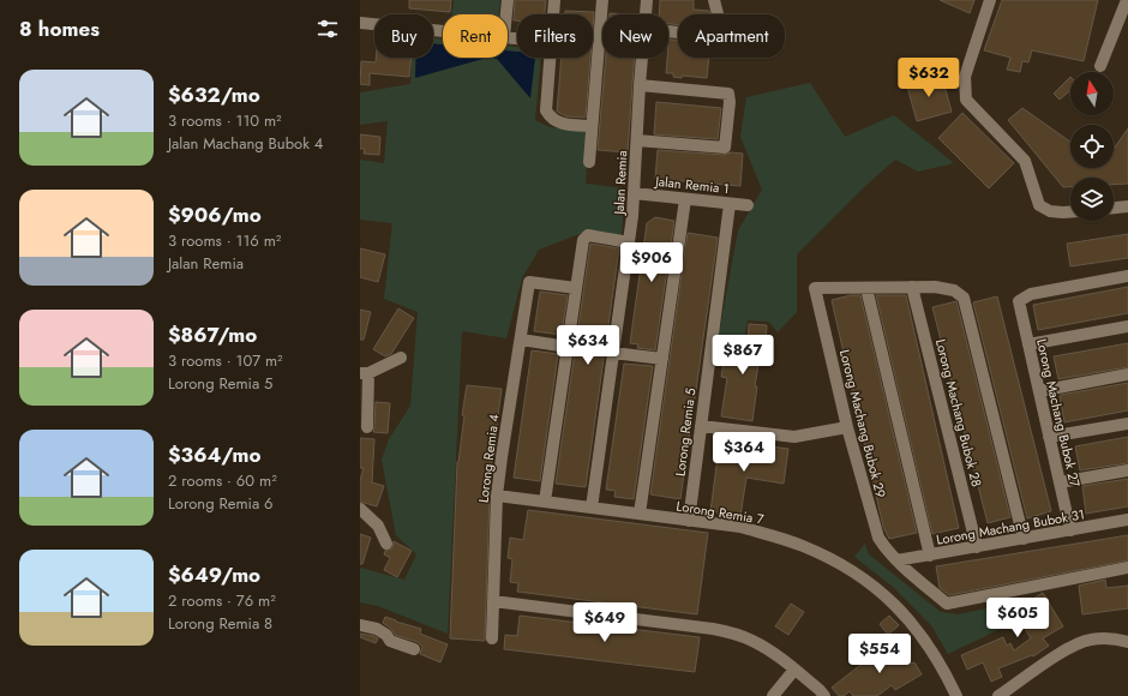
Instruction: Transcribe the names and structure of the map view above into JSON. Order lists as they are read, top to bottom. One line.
{"streets":{"street":["Jalan Remia","Jalan Remia 1","Lorong Machang Bubok 28","Lorong Machang Bubok 27","Lorong Machang Bubok 29","Lorong Remia 5","Lorong Remia 4","Lorong Remia 7","Lorong Machang Bubok 31"]},"crossings":[["Jalan Remia","Jalan Remia 1"],["Jalan Remia","Lorong Remia 7"],["Jalan Remia 1","Lorong Remia 5"],["Lorong Machang Bubok 28","Lorong Machang Bubok 31"],["Lorong Machang Bubok 27","Lorong Machang Bubok 31"],["Lorong Machang Bubok 29","Lorong Machang Bubok 31"],["Lorong Remia 5","Lorong Remia 7"],["Lorong Remia 4","Lorong Remia 7"]],"north":"top","page":{"heading":"8 homes","chip":["Buy","Rent","Filters","New","Apartment"],"list":[{"name":"$632/mo","note":"3 rooms · 110 m² · Jalan Machang Bubok 4"},{"name":"$906/mo","note":"3 rooms · 116 m² · Jalan Remia"},{"name":"$867/mo","note":"3 rooms · 107 m² · Lorong Remia 5"},{"name":"$364/mo","note":"2 rooms · 60 m² · Lorong Remia 6"},{"name":"$649/mo","note":"2 rooms · 76 m² · Lorong Remia 8"}],"price":["$632","$906","$634","$867","$364","$605","$649","$554"]}}
